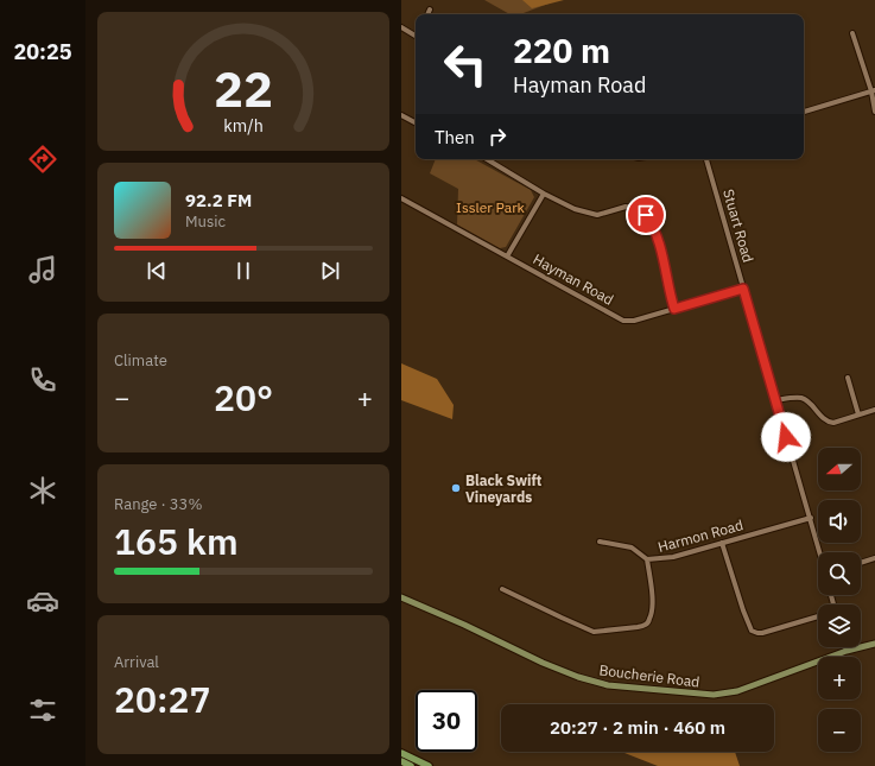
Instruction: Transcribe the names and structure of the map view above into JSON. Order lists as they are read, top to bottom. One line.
{"streets":{"main road":["Boucherie Road"],"street":["Stuart Road","Hayman Road","Harmon Road"]},"crossings":[["Stuart Road","Hayman Road"],["Stuart Road","Harmon Road"]],"parks":["Issler Park"],"places":["Black Swift Vineyards"],"north":"left","page":{"tabs":"20:25","turn":["220 m","Hayman Road"],"then":"Then","song":["92.2 FM","Music"],"tile":["Climate",["Range · 33%","165 km"],["Arrival","20:27"]],"heat":["−","20°","+"],"map_buttons":["+","−"],"limit":"30","trip":"20:27 · 2 min · 460 m","gauge":["22","km/h"]}}
